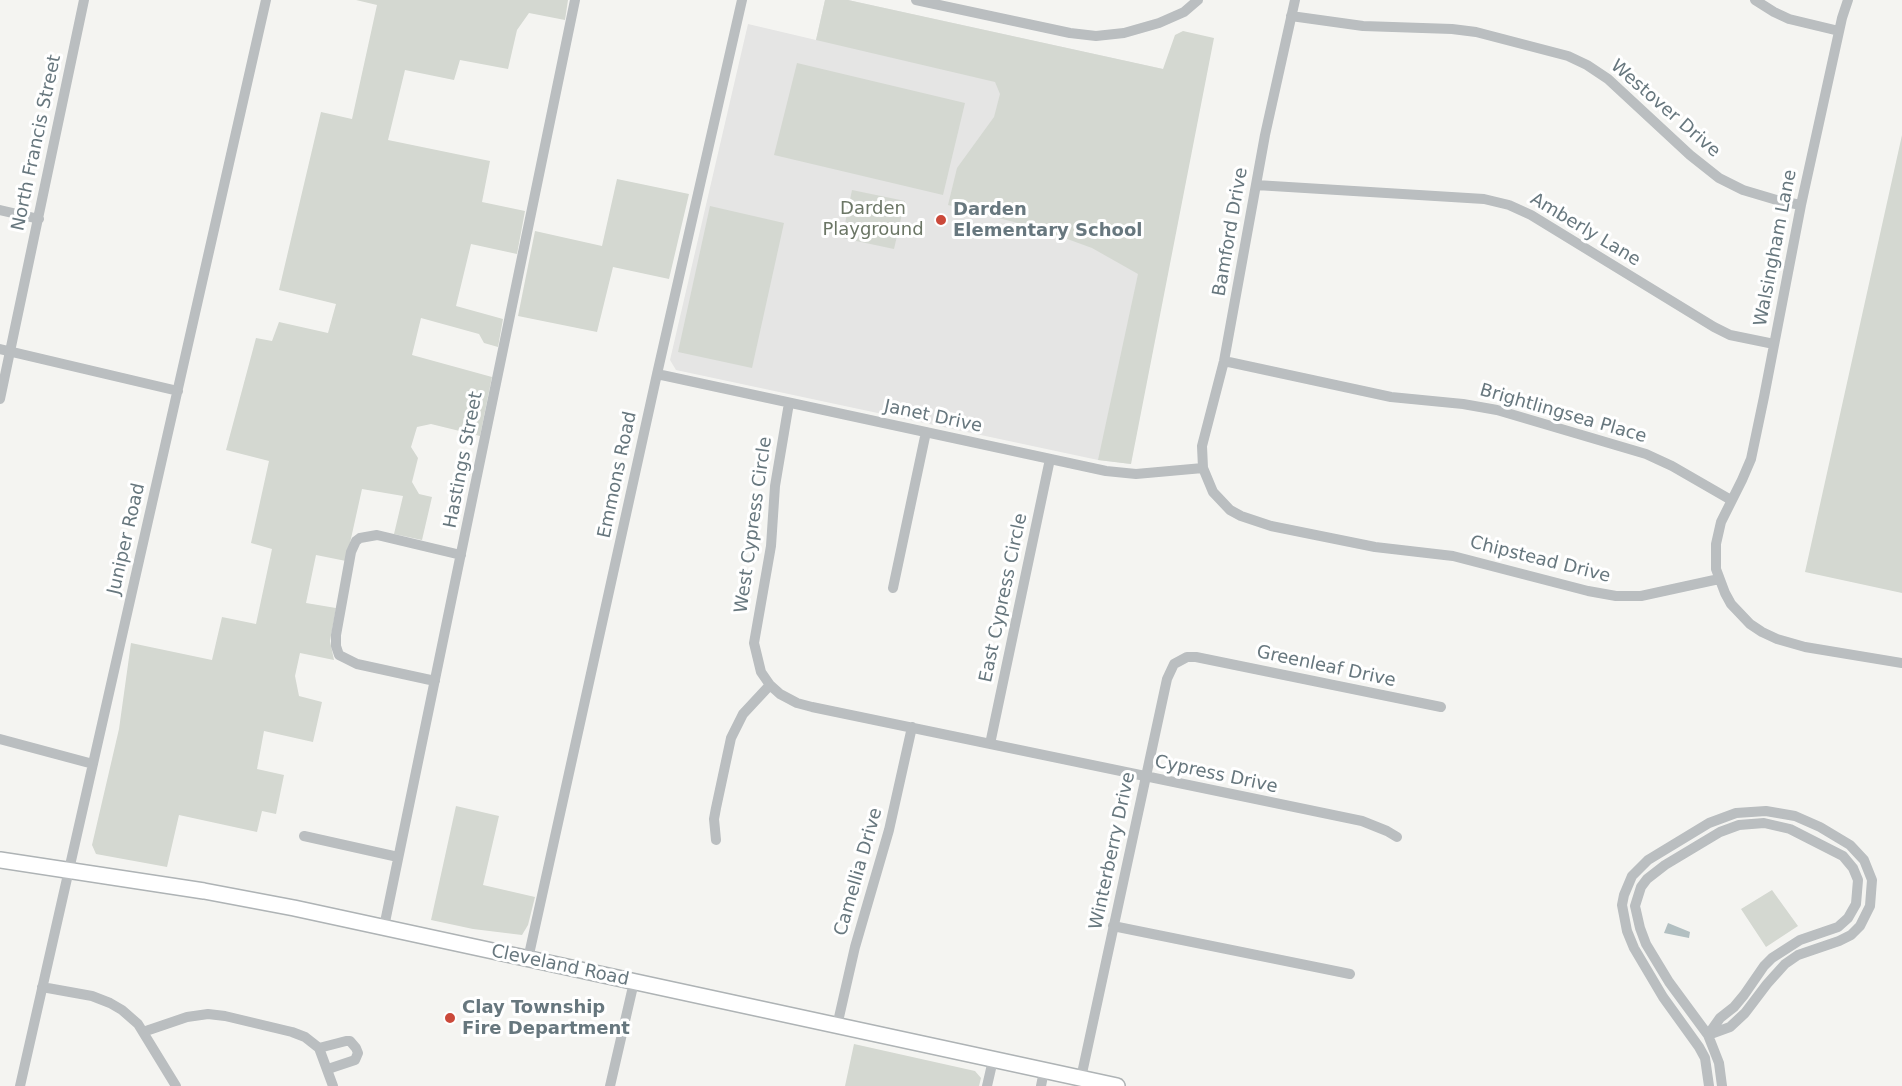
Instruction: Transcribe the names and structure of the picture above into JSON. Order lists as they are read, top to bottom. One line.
{"streets":{"main road":["Cleveland Road"],"street":["Westover Drive","North Francis Street","Amberly Lane","Bamford Drive","Walsingham Lane","Brightlingsea Place","Janet Drive","Hastings Street","Emmons Road","West Cypress Circle","Juniper Road","Chipstead Drive","East Cypress Circle","Greenleaf Drive","Cypress Drive","Winterberry Drive","Camellia Drive"]},"crossings":[["Westover Drive","Bamford Drive"],["Westover Drive","Walsingham Lane"],["Amberly Lane","Bamford Drive"],["Amberly Lane","Walsingham Lane"],["Bamford Drive","Brightlingsea Place"],["Bamford Drive","Janet Drive"],["Bamford Drive","Chipstead Drive"],["Walsingham Lane","Brightlingsea Place"],["Janet Drive","Emmons Road"],["Janet Drive","West Cypress Circle"],["Janet Drive","Chipstead Drive"],["Janet Drive","East Cypress Circle"],["Hastings Street","Cleveland Road"],["Emmons Road","Cleveland Road"],["West Cypress Circle","Cypress Drive"],["Juniper Road","Cleveland Road"],["East Cypress Circle","Cypress Drive"],["Greenleaf Drive","Winterberry Drive"],["Cypress Drive","Winterberry Drive"],["Cypress Drive","Camellia Drive"],["Winterberry Drive","Cleveland Road"],["Camellia Drive","Cleveland Road"]],"parks":["Darden Playground"],"places":["Darden Elementary School","Clay Township Fire Department"]}
